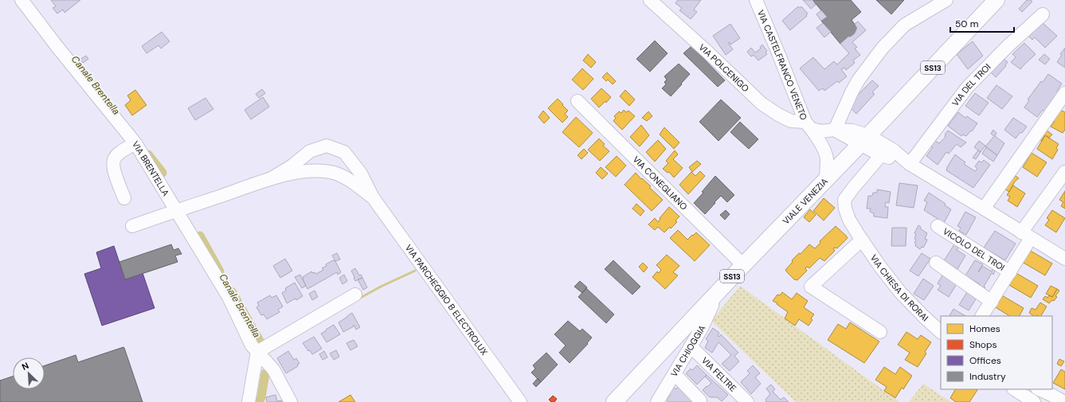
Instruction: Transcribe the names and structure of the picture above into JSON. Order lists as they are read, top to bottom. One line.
{"streets":{"main road":["SS13","VIALE VENEZIA"],"street":["VIA CASTELFRANCO VENETO","VIA POLCENIGO","VIA DEL TROI","VIA BRENTELLA","VIA CONEGLIANO","VICOLO DEL TROI","VIA CHIESA DI RORAI","VIA PARCHEGGIO B ELECTROLUX","VIA CHIOGGIA","VIA FELTRE"]},"crossings":[["VIA CASTELFRANCO VENETO","VIA POLCENIGO"],["VIA CASTELFRANCO VENETO","VIALE VENEZIA"],["VIA BRENTELLA","VIA PARCHEGGIO B ELECTROLUX"],["VIA CONEGLIANO","VIALE VENEZIA"],["VIALE VENEZIA","VIA CHIOGGIA"],["VIA CHIOGGIA","VIA FELTRE"]],"water":["Canale Brentella"],"legend":["Homes","Shops","Offices","Industry"],"scale_bar":"50 m","north":"top left"}
